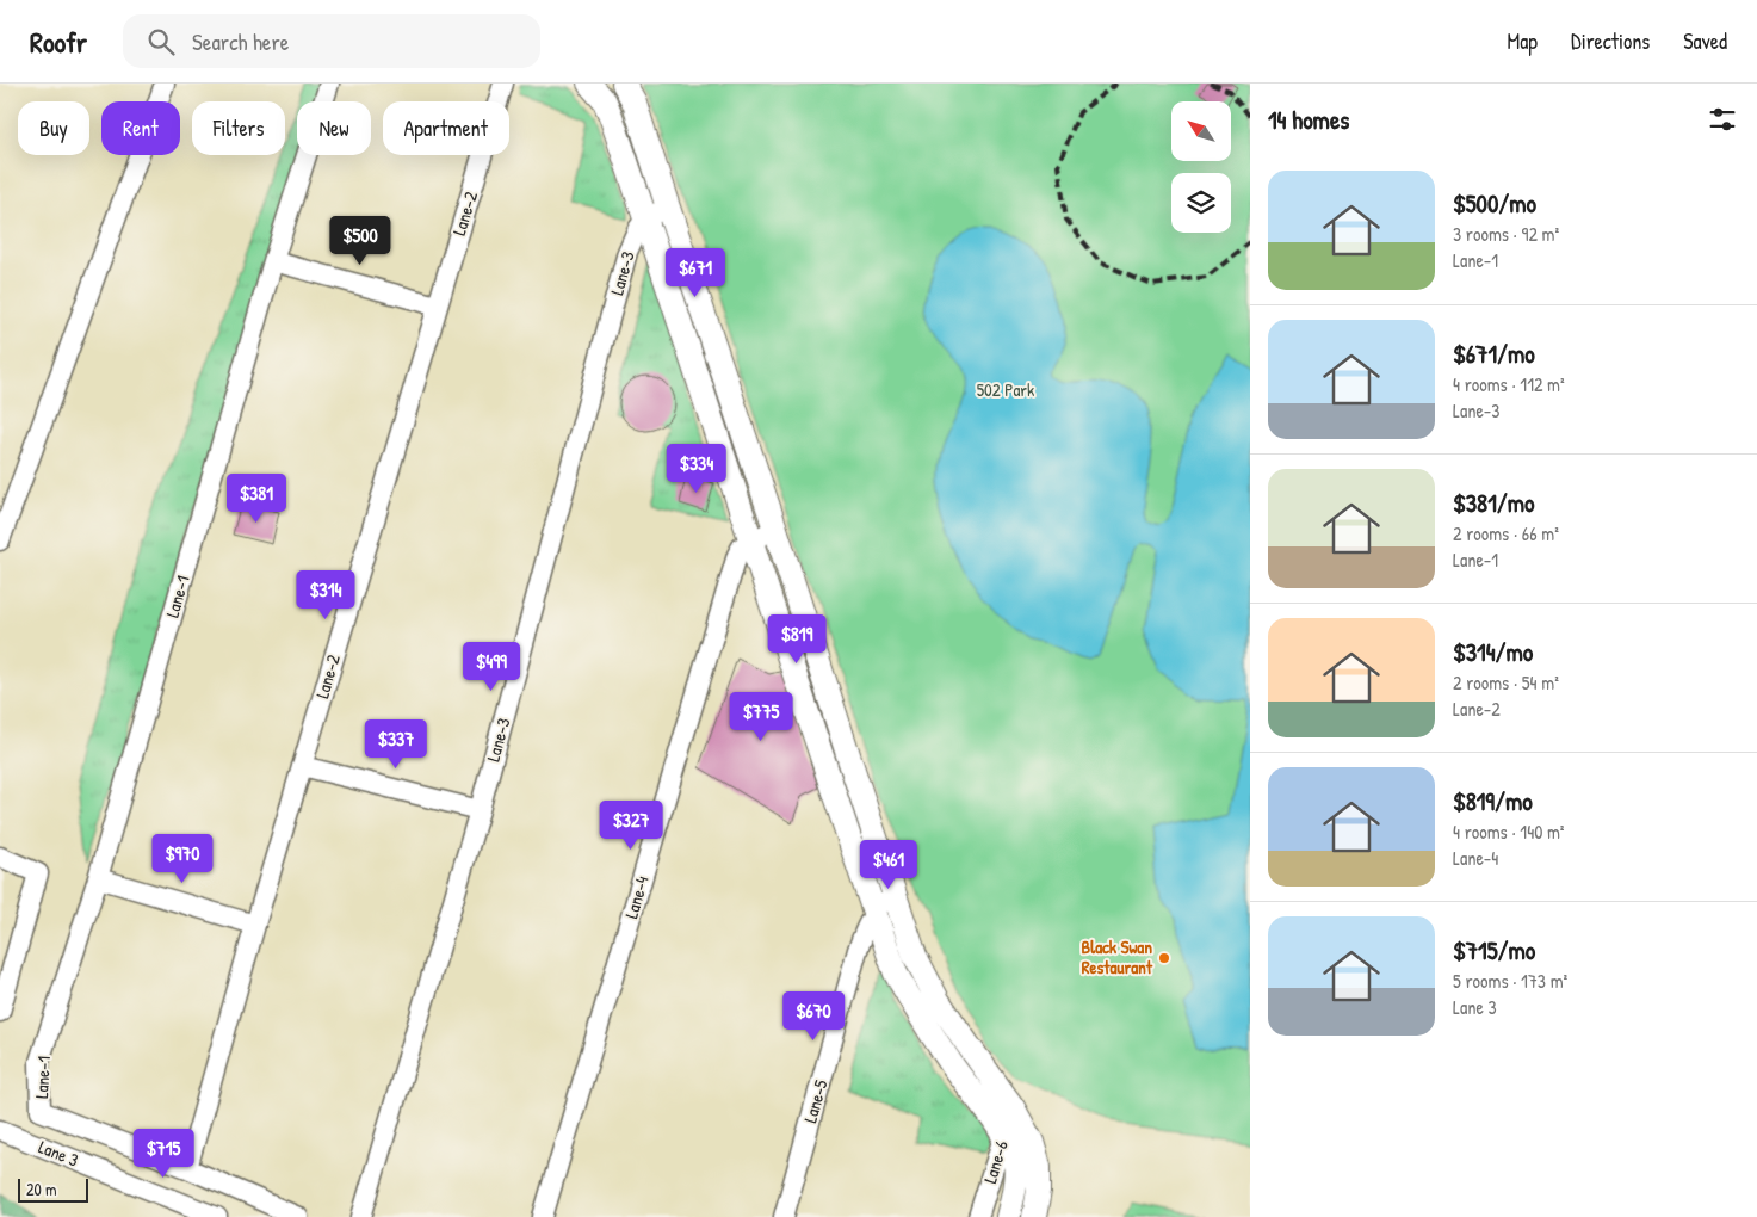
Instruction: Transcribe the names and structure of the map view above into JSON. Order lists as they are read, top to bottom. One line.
{"streets":{"street":["Lane-2","Lane-3","Lane-1","Lane-4","Lane-5","Lane 3","Lane-6"]},"crossings":[["Lane-2","Lane-1"]],"parks":["502 Park"],"places":["Black Swan Restaurant"],"scale_bar":"20 m","north":"top left","page":{"header":"Roofr","search":"Search here","nav":["Map","Directions","Saved"],"heading":"14 homes","chip":["Buy","Rent","Filters","New","Apartment"],"list":[{"name":"$500/mo","note":"3 rooms · 92 m² · Lane-1"},{"name":"$671/mo","note":"4 rooms · 112 m² · Lane-3"},{"name":"$381/mo","note":"2 rooms · 66 m² · Lane-1"},{"name":"$314/mo","note":"2 rooms · 54 m² · Lane-2"},{"name":"$819/mo","note":"4 rooms · 140 m² · Lane-4"},{"name":"$715/mo","note":"5 rooms · 173 m² · Lane 3"}],"price":["$500","$671","$334","$381","$314","$819","$499","$775","$337","$327","$970","$461","$670","$715"],"scale":"20 m"}}
